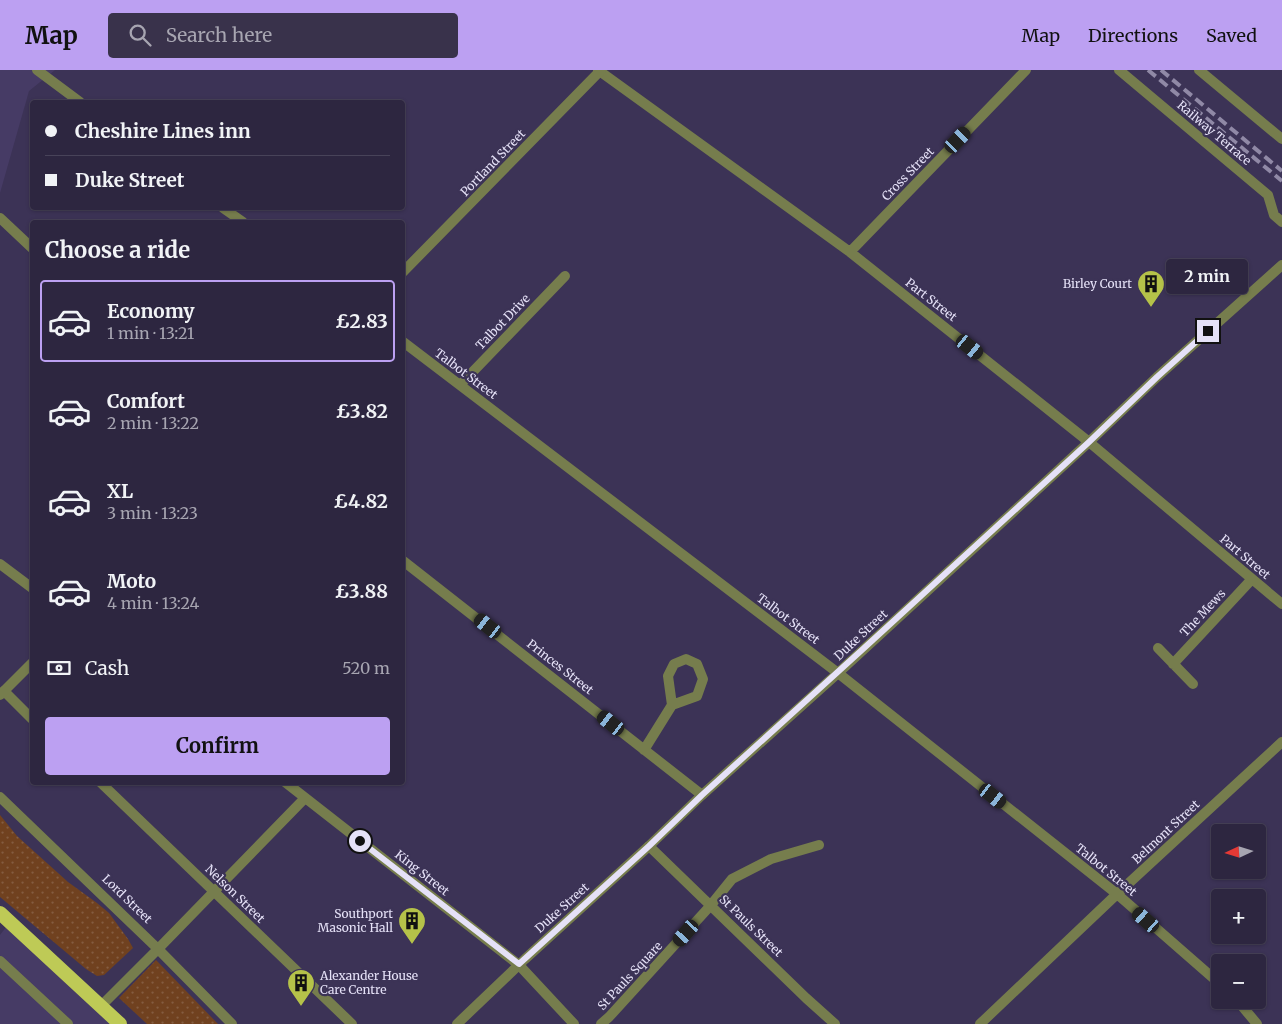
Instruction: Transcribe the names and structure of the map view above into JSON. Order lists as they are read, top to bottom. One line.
{"streets":{"street":["Railway Terrace","Portland Street","Cross Street","Part Street","Talbot Drive","Talbot Street","The Mews","Duke Street","Princes Street","Belmont Street","King Street","Nelson Street","Lord Street","St Pauls Street","St Pauls Square"]},"crossings":[["Portland Street","Part Street"],["Cross Street","Part Street"],["Part Street","The Mews"],["Part Street","Duke Street"],["Talbot Drive","Talbot Street"],["Talbot Street","Duke Street"],["Talbot Street","Belmont Street"],["Duke Street","Princes Street"],["Duke Street","King Street"],["Duke Street","St Pauls Street"],["St Pauls Street","St Pauls Square"]],"places":{"building":["Birley Court","Southport Masonic Hall","Alexander House Care Centre"]},"north":"left","page":{"header":"Map","search":"Search here","nav":["Map","Directions","Saved"],"banner":["Cheshire Lines inn","Duke Street"],"heading":"Choose a ride","bubble":"2 min","list":[{"name":"Economy","note":"1 min · 13:21","value":"£2.83"},{"name":"Comfort","note":"2 min · 13:22","value":"£3.82"},{"name":"XL","note":"3 min · 13:23","value":"£4.82"},{"name":"Moto","note":"4 min · 13:24","value":"£3.88"}],"pay":["Cash","520 m"],"buttons":"Confirm","map_buttons":["+","−"]}}
